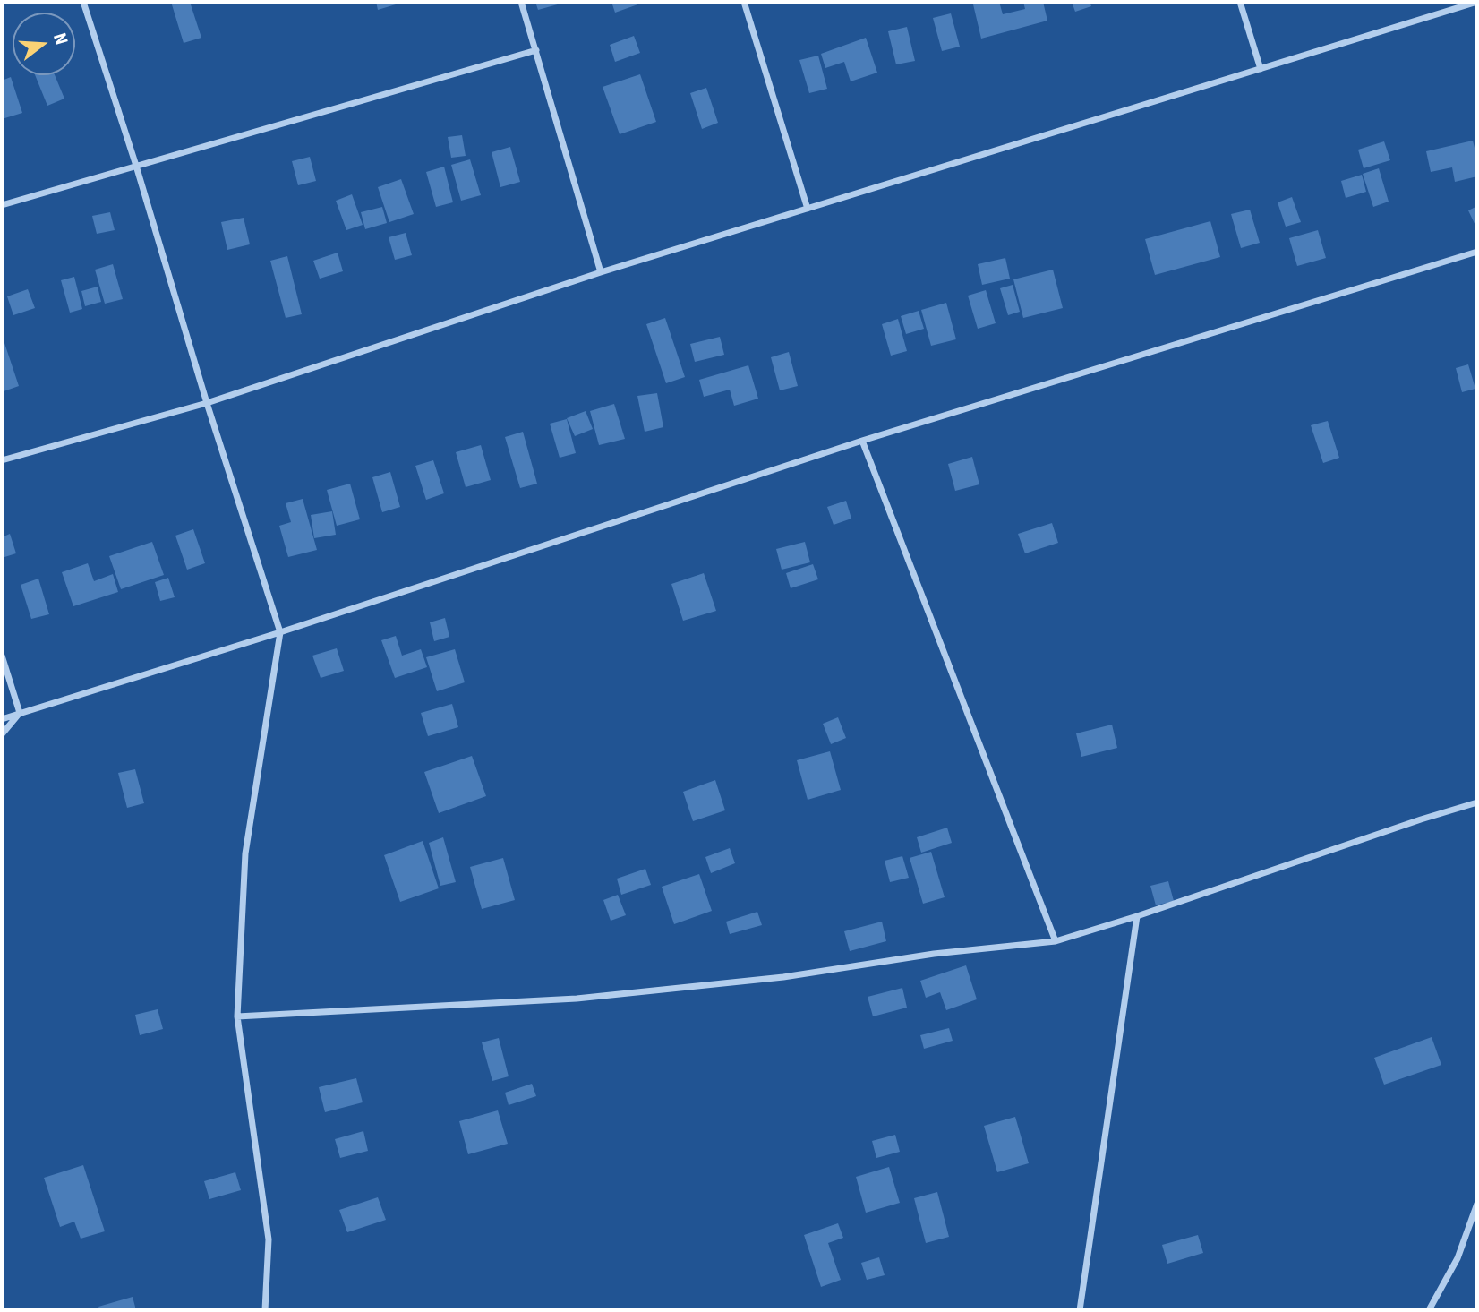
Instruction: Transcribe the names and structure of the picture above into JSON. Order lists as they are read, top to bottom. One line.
{"north":"right"}
